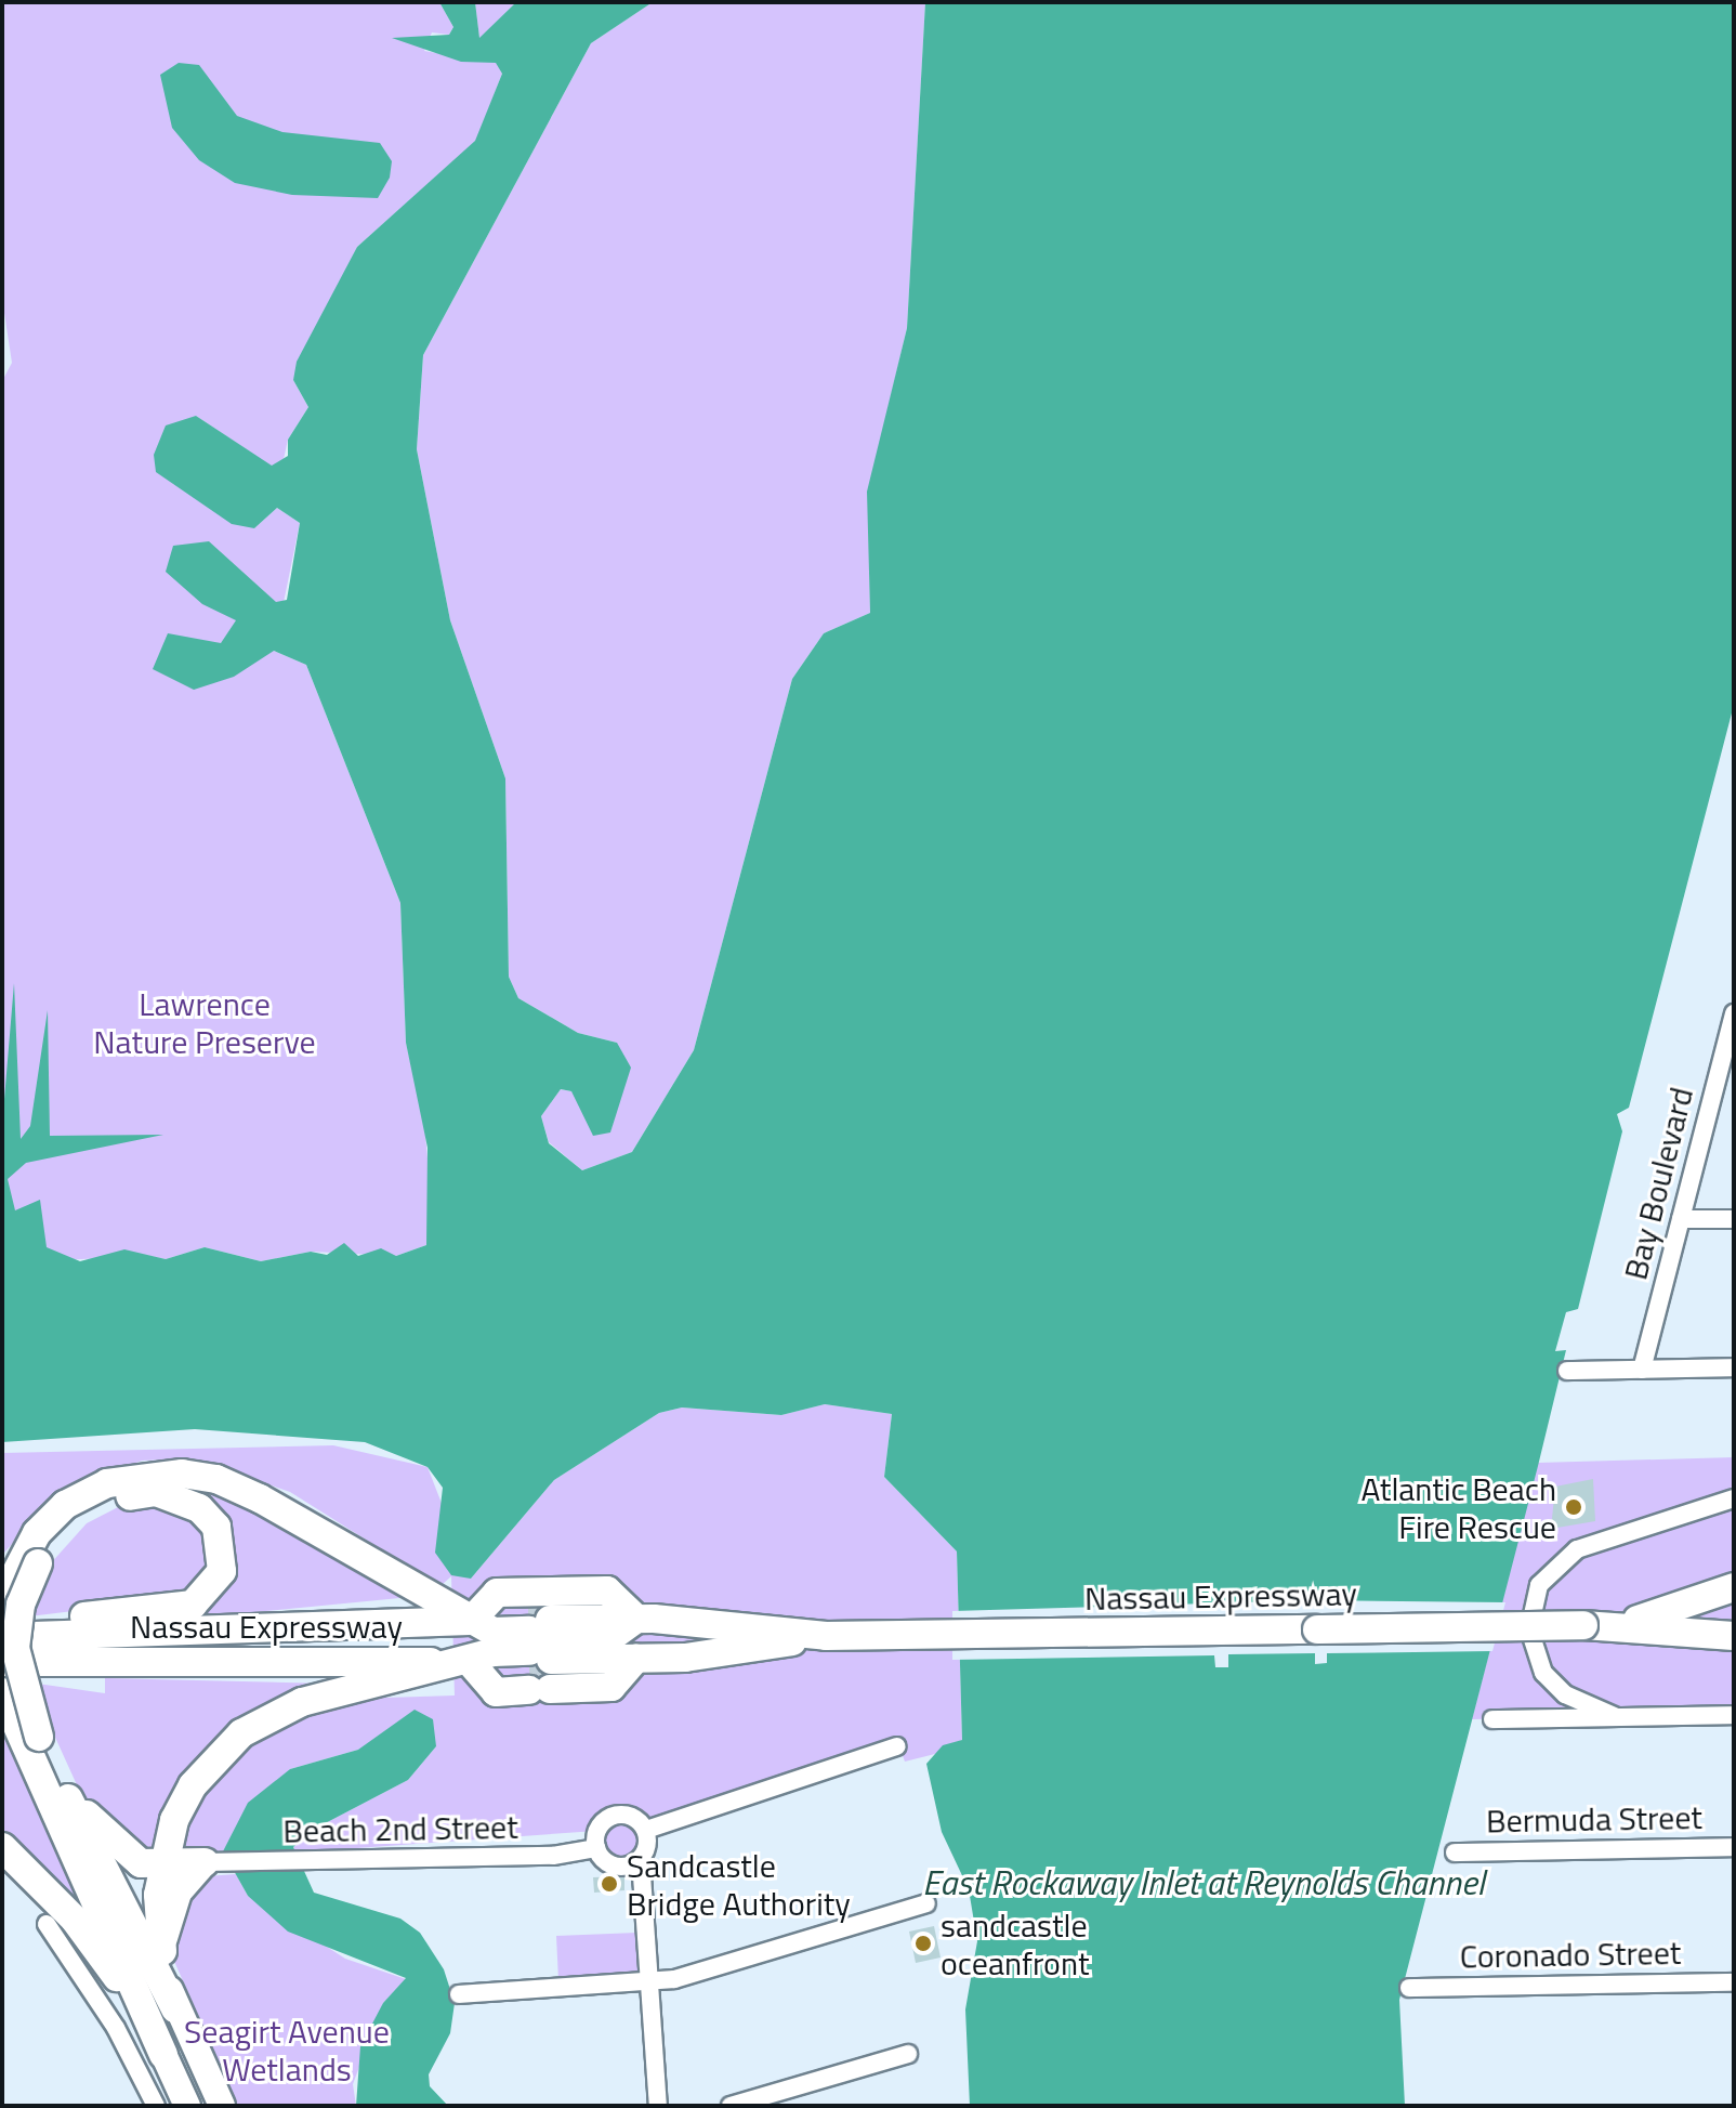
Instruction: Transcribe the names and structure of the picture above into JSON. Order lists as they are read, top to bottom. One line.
{"streets":{"highway":["Nassau Expressway"],"street":["Bay Boulevard","Bermuda Street","Beach 2nd Street","Coronado Street"]},"water":["East Rockaway Inlet at Reynolds Channel"],"parks":["Lawrence Nature Preserve","Seagirt Avenue Wetlands"],"places":["Atlantic Beach Fire Rescue","Sandcastle Bridge Authority","sandcastle oceanfront"]}
